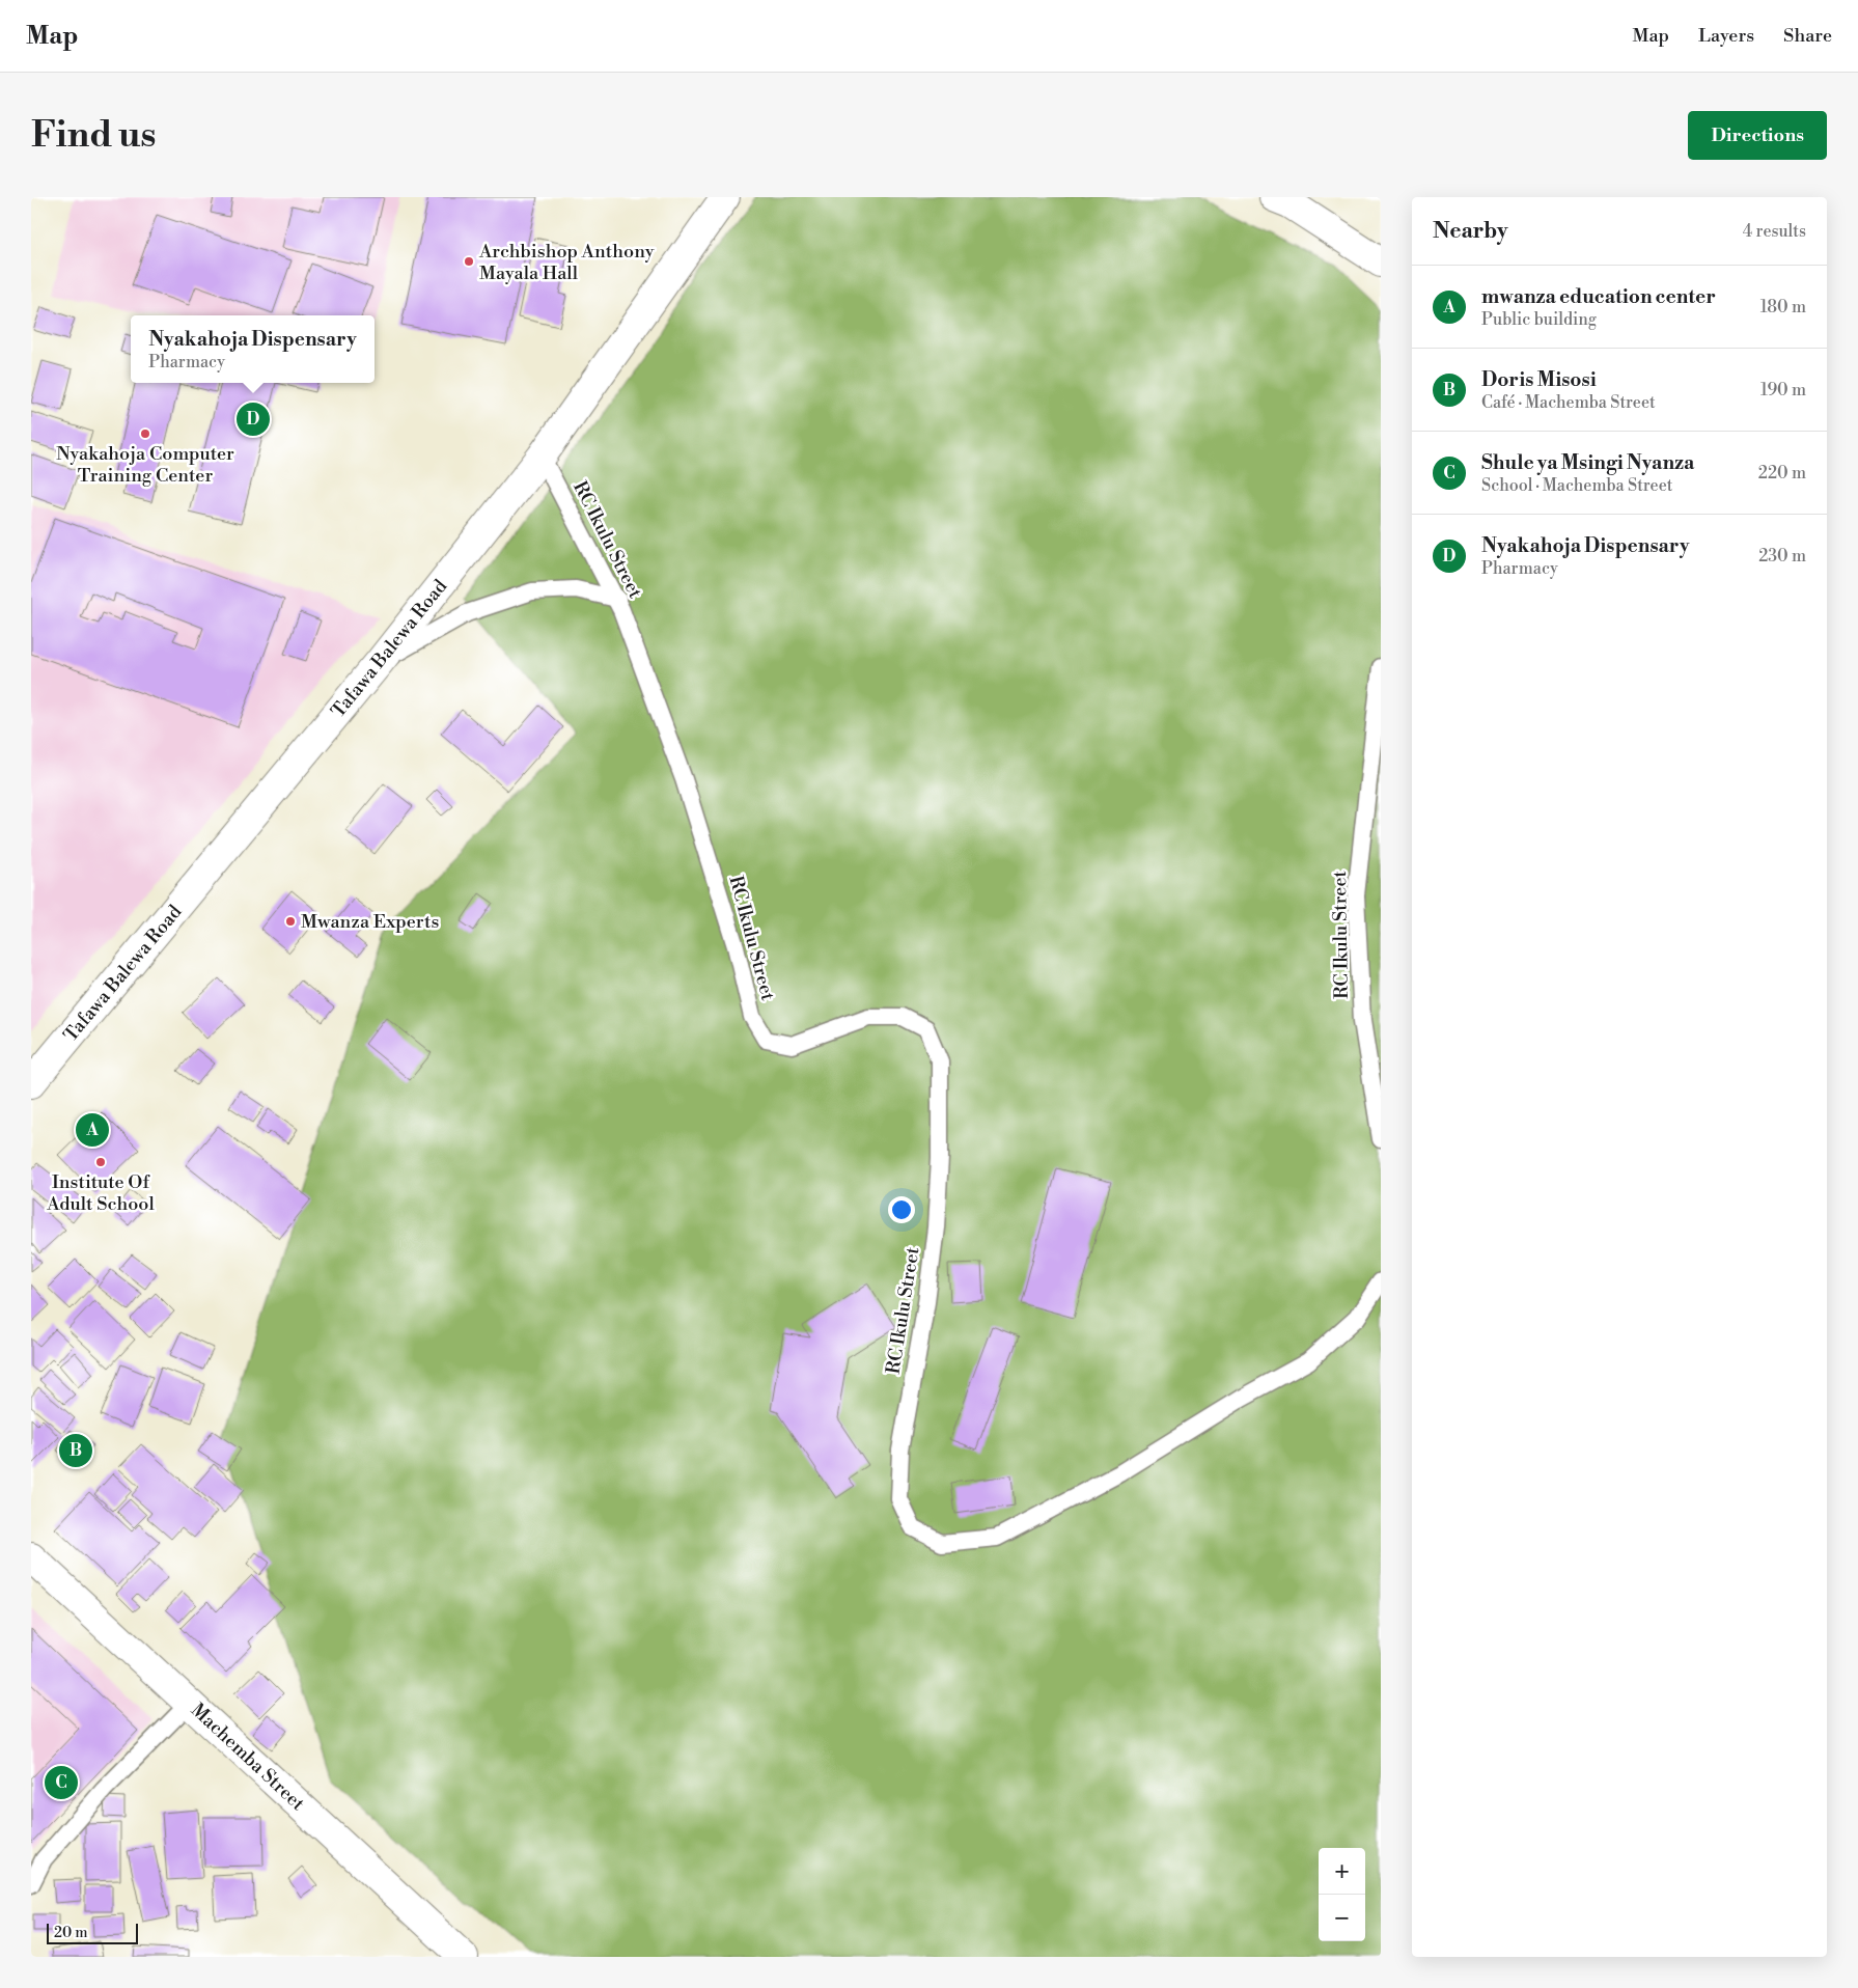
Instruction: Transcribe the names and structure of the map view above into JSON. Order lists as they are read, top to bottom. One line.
{"streets":{"main road":["Tafawa Balewa Road","Machemba Street"],"lane":["RC Ikulu Street"]},"crossings":[["RC Ikulu Street","Tafawa Balewa Road"]],"places":["Archbishop Anthony Mayala Hall","Nyakahoja Computer Training Center","Mwanza Experts","Institute Of Adult School"],"scale_bar":"20 m","page":{"header":"Map","nav":["Map","Layers","Share"],"buttons":"Directions","title":"Find us","heading":["Nearby","4 results"],"list":[{"mark":"A","name":"mwanza education center","note":"Public building","value":"180 m"},{"mark":"B","name":"Doris Misosi","note":"Café · Machemba Street","value":"190 m"},{"mark":"C","name":"Shule ya Msingi Nyanza","note":"School · Machemba Street","value":"220 m"},{"mark":"D","name":"Nyakahoja Dispensary","note":"Pharmacy","value":"230 m"}],"popup":["Nyakahoja Dispensary","Pharmacy"],"pins":["D","A","B","C"],"map_buttons":["+","−"],"scale":"20 m"}}
